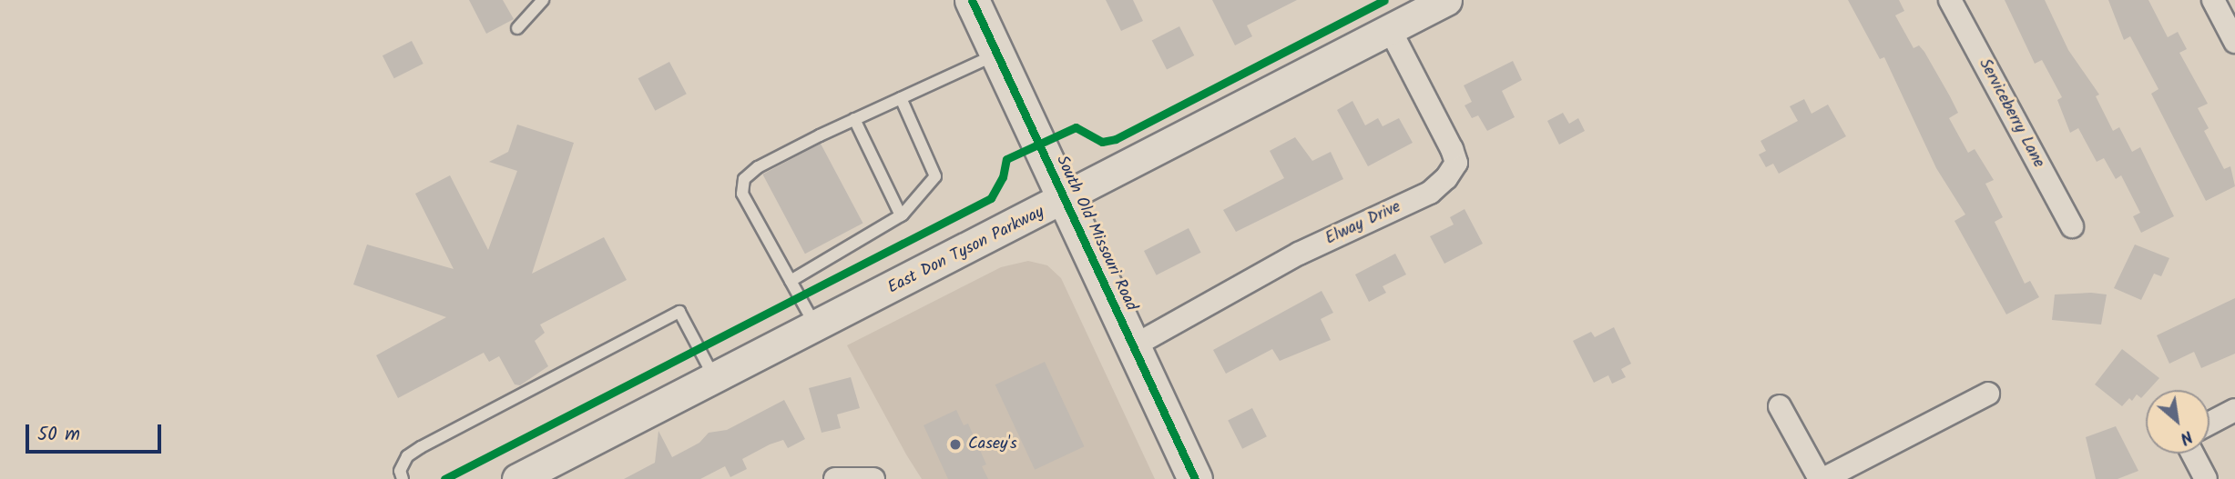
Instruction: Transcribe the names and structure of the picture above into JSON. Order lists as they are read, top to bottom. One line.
{"streets":{"main road":["South Old Missouri Road","East Don Tyson Parkway"],"street":["Serviceberry Lane","Elway Drive"]},"crossings":[["Elway Drive","South Old Missouri Road"],["Elway Drive","East Don Tyson Parkway"],["South Old Missouri Road","East Don Tyson Parkway"]],"places":["Casey's"],"scale_bar":"50 m","north":"bottom right"}
